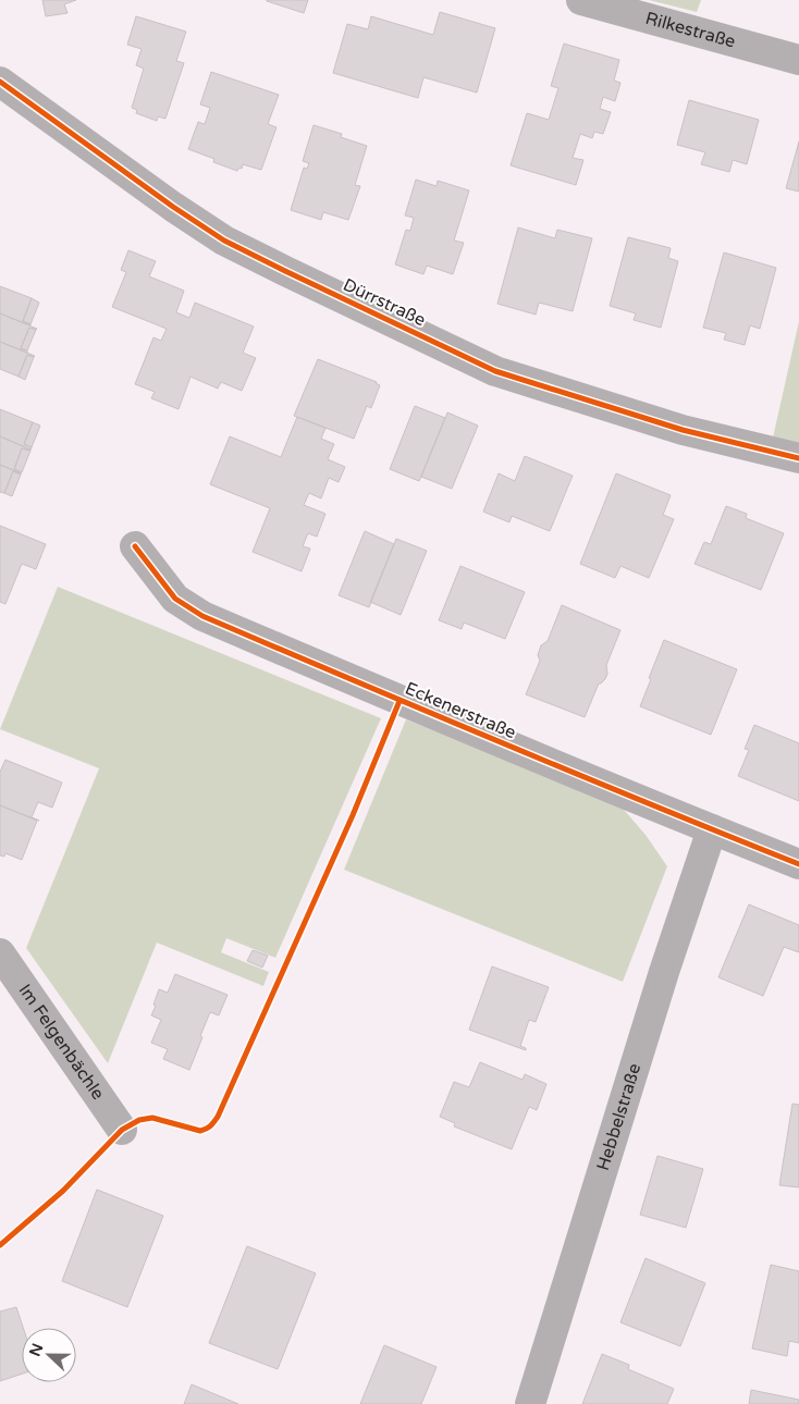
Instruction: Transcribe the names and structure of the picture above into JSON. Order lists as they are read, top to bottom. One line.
{"streets":{"street":["Rilkestraße","Dürrstraße","Eckenerstraße","Im Felgenbächle","Hebbelstraße"]},"crossings":[["Eckenerstraße","Hebbelstraße"]],"north":"left"}
